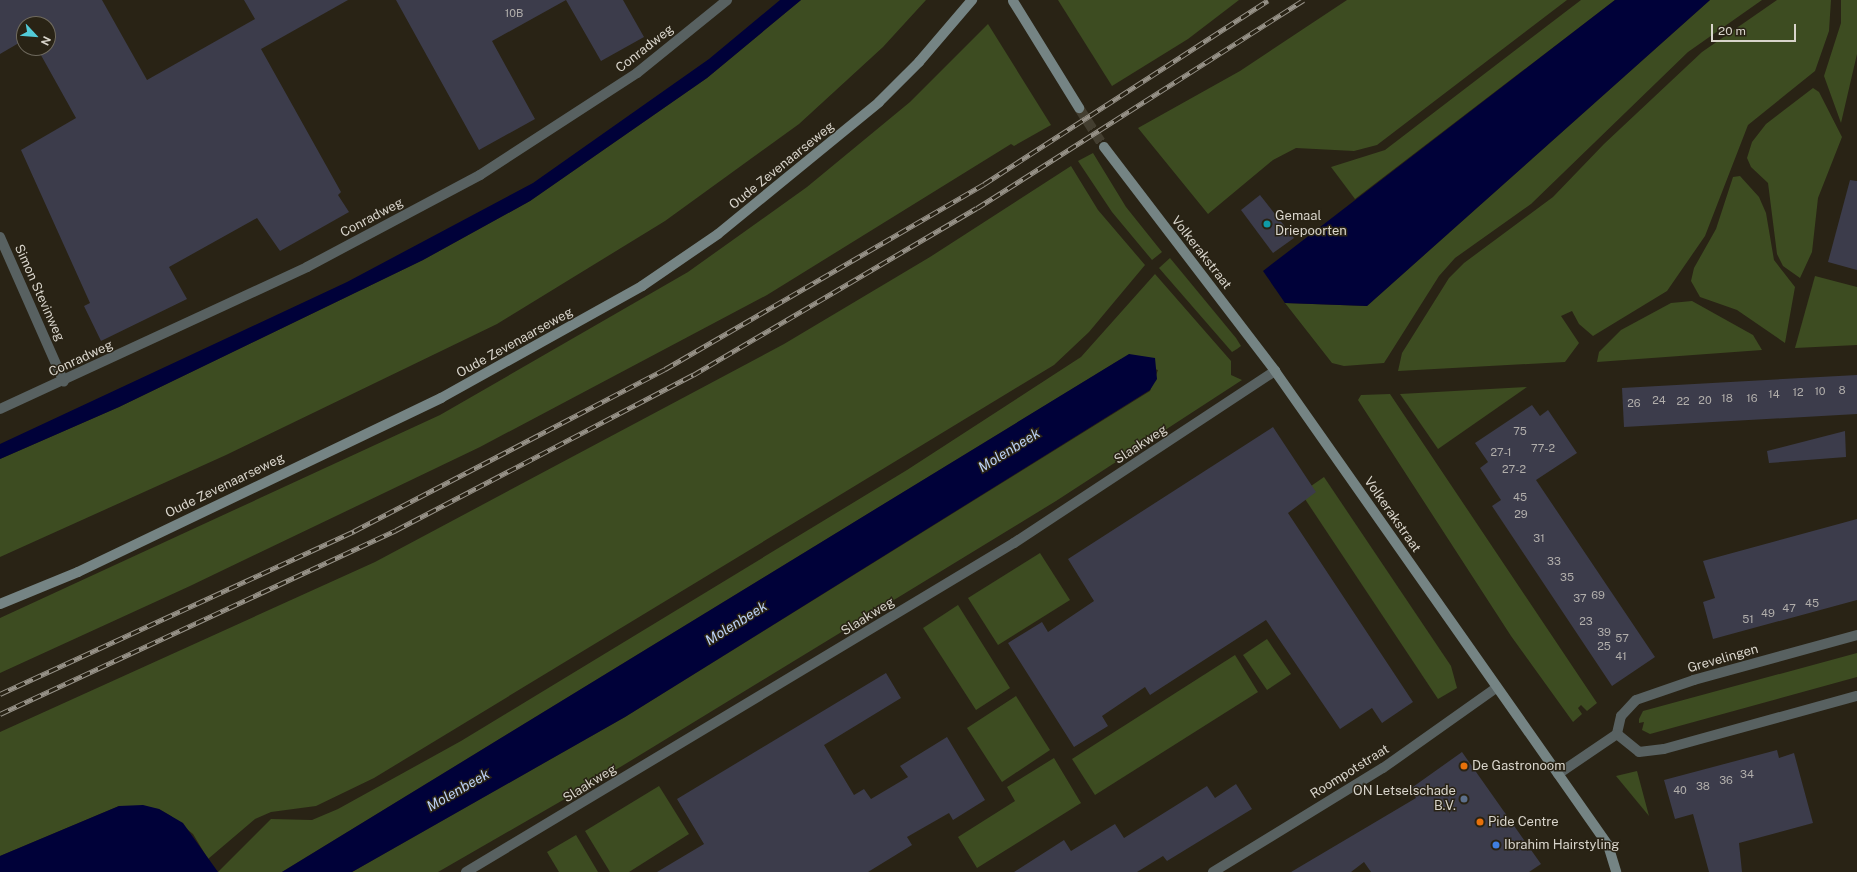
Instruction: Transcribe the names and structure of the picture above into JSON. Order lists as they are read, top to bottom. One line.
{"streets":{"street":["Conradweg","Oude Zevenaarseweg","Volkerakstraat","Simon Stevinweg","Slaakweg","Grevelingen","Roompotstraat"]},"crossings":[["Conradweg","Simon Stevinweg"],["Volkerakstraat","Slaakweg"],["Volkerakstraat","Roompotstraat"]],"water":["Molenbeek"],"places":["Gemaal Driepoorten","De Gastronoom","ON Letselschade B.V.","Pide Centre","Ibrahim Hairstyling"],"house_numbers":["10B","8","10","12","14","18","16","24","20","22","26","75","77-2","27-1","27-2","45","29","31","33","35","69","37","45","47","49","51","23","39","57","25","41","34","36","38","40"],"scale_bar":"20 m","north":"bottom right"}
